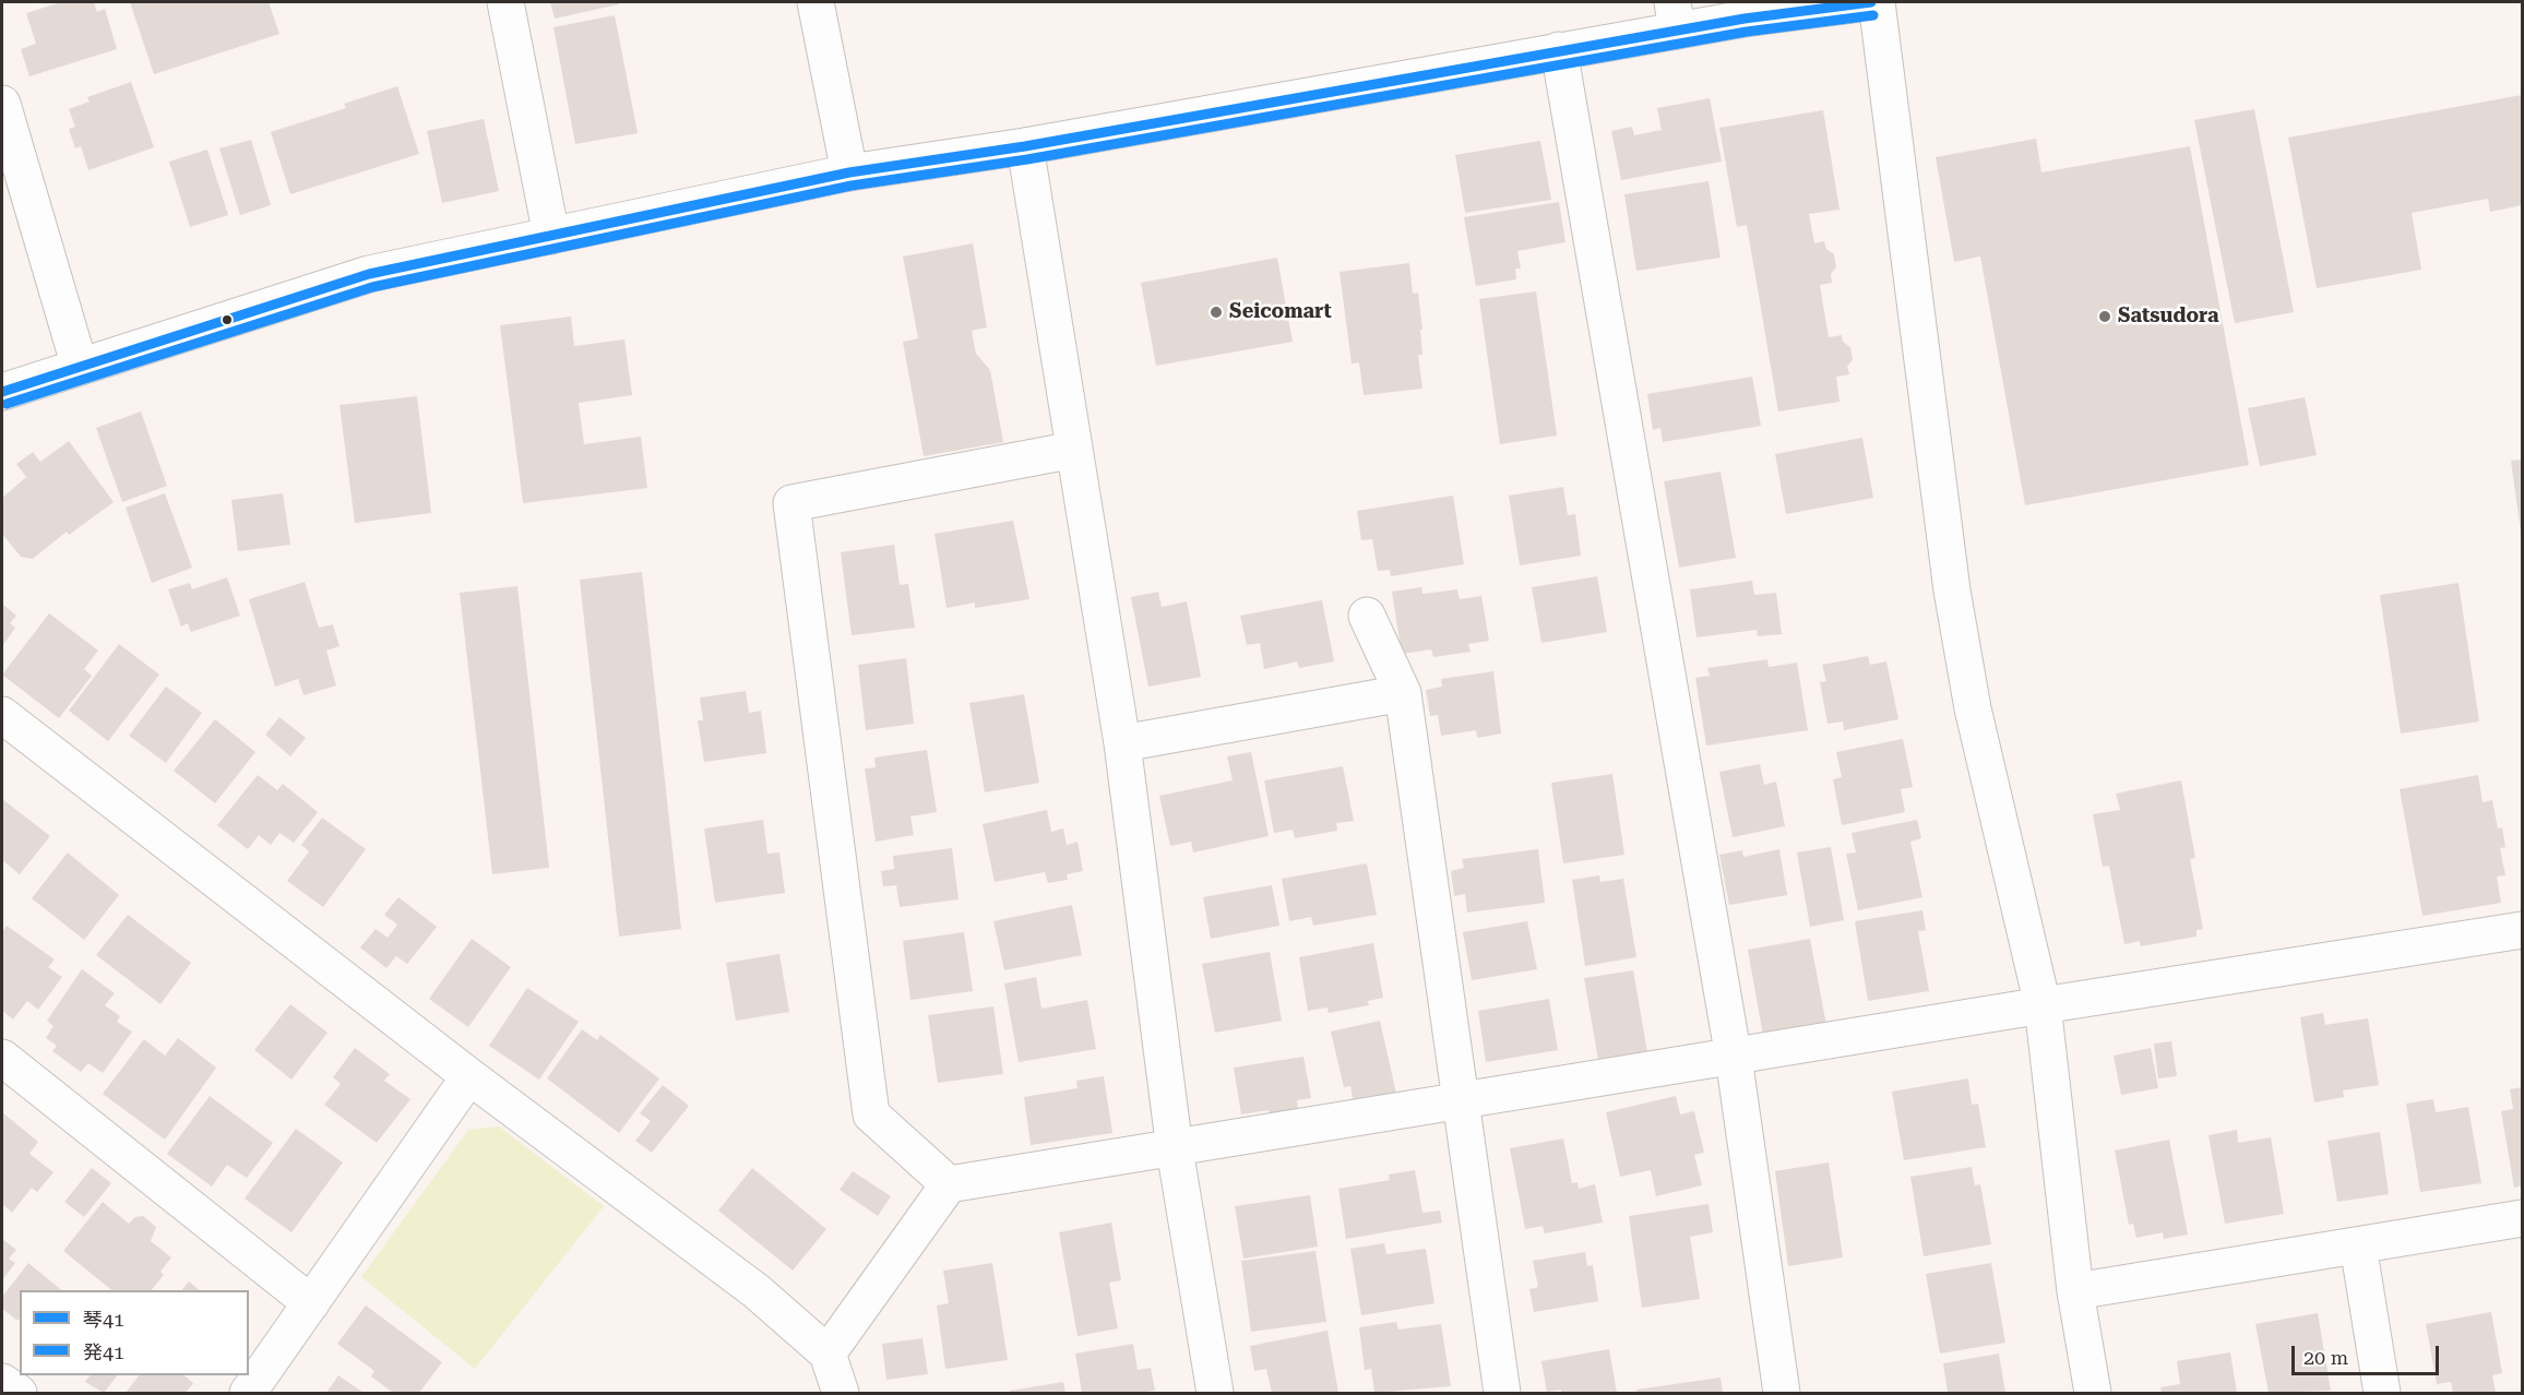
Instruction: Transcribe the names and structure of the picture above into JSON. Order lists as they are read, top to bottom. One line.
{"places":["Seicomart","Satsudora"],"lines":["transit line 琴41","transit line 発41"],"legend":["琴41","発41"],"scale_bar":"20 m"}
